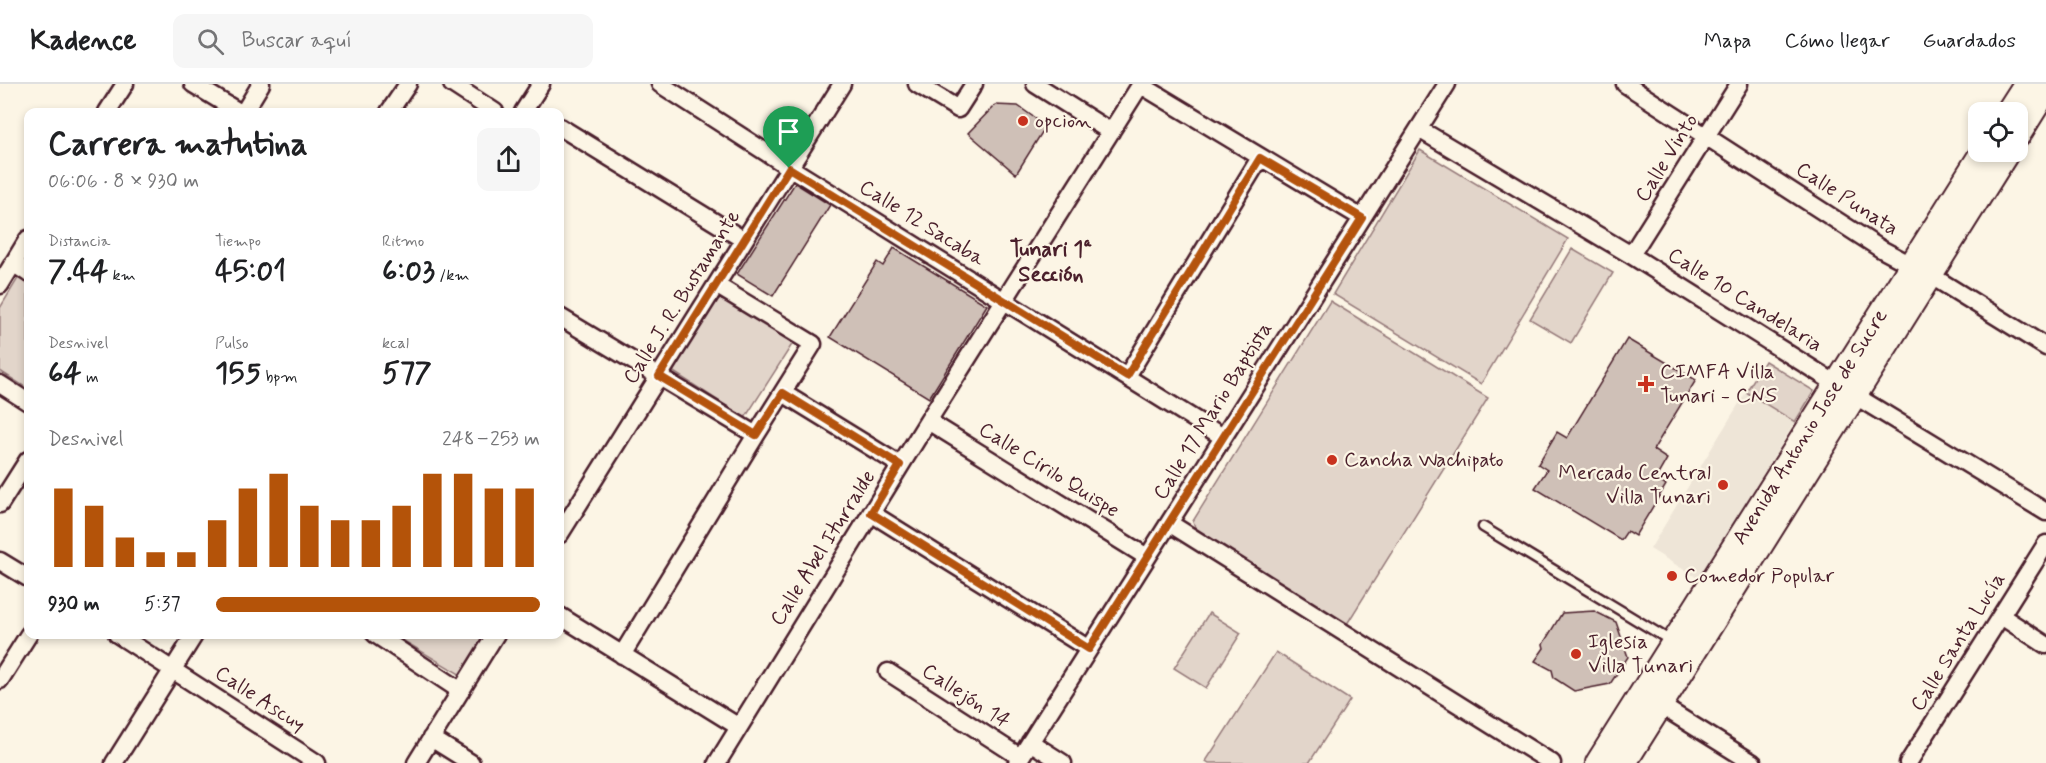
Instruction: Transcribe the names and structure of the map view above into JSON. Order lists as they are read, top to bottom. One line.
{"streets":{"main road":["Avenida Antonio Jose de Sucre"],"street":["Calle Vinto","Calle Punata","Calle 12 Sacaba","Calle J. R. Bustamante","Calle 10 Candelaria","Calle 17 Mario Baptista","Calle Cirilo Quispe","Calle Abel Iturralde","Calle Santa Lucía","Callejón 14","Calle Ascuy"]},"crossings":[["Calle Vinto","Calle Punata"],["Calle Vinto","Calle 10 Candelaria"],["Calle Punata","Avenida Antonio Jose de Sucre"],["Calle 12 Sacaba","Calle J. R. Bustamante"],["Calle 12 Sacaba","Calle 17 Mario Baptista"],["Calle 12 Sacaba","Calle Abel Iturralde"],["Calle 10 Candelaria","Calle 17 Mario Baptista"],["Calle 10 Candelaria","Avenida Antonio Jose de Sucre"],["Calle 17 Mario Baptista","Calle Cirilo Quispe"],["Calle 17 Mario Baptista","Callejón 14"],["Calle Cirilo Quispe","Calle Abel Iturralde"]],"districts":["Tunari 1ª Sección"],"places":{"other":["opcion","Cancha Wachipato","Mercado Central Villa Tunari","Comedor Popular","Iglesia Villa Tunari"],"health":["CIMFA Villa Tunari - CNS"]},"page":{"header":"Kadence","search":"Buscar aquí","nav":["Mapa","Cómo llegar","Guardados"],"heading":["Carrera matutina","06:06 · 8 × 930 m"],"stats":[["Distancia","7.44 km"],["Tiempo","45:01"],["Ritmo","6:03 /km"],["Desnivel","64 m"],["Pulso","155 bpm"],["kcal","577"]],"chart":["Desnivel","248–253 m"],"list":[{"name":"930 m","note":"5:37"}]}}
